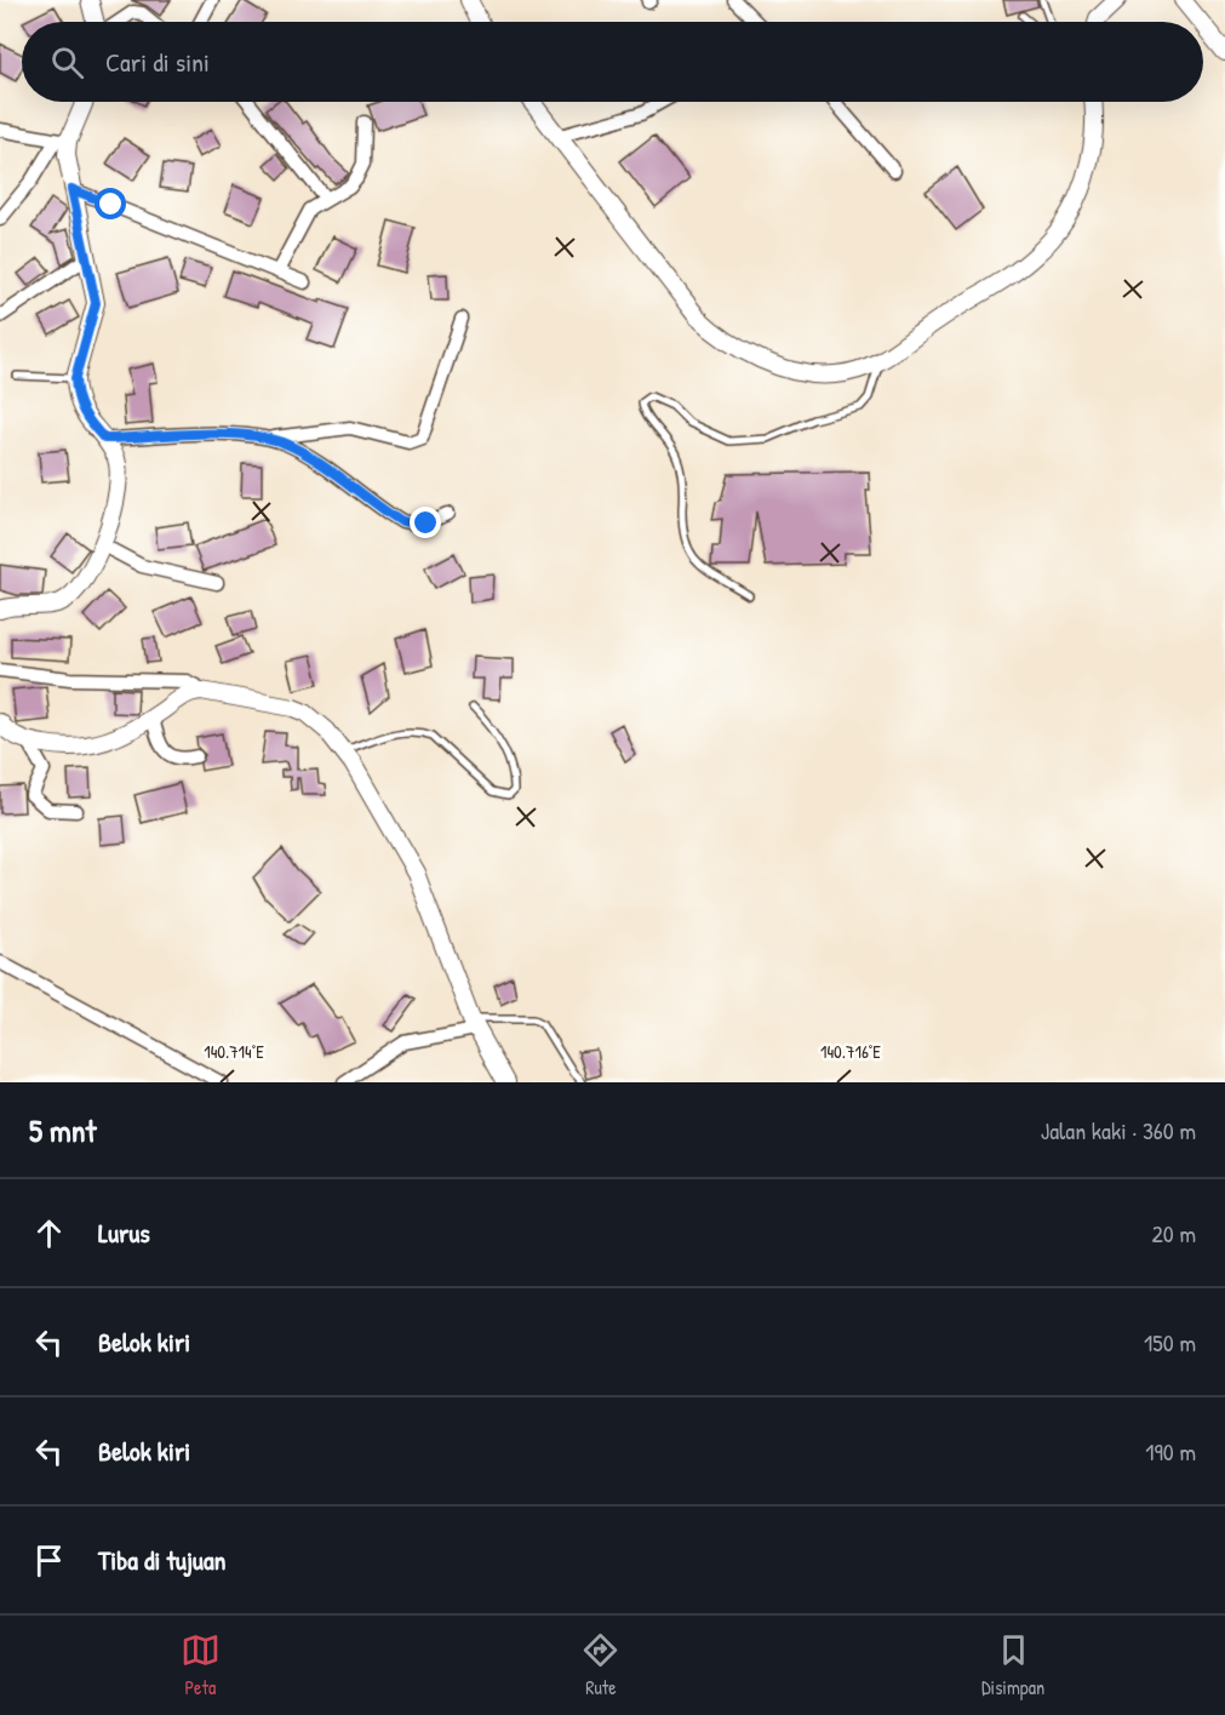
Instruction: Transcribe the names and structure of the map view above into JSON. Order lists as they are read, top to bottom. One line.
{"page":{"search":"Cari di sini","heading":["5 mnt","Jalan kaki · 360 m"],"list":[["Lurus","20 m"],["Belok kiri","150 m"],["Belok kiri","190 m"],"Tiba di tujuan"],"nav":["Peta","Rute","Disimpan"]},"coordinates":["140.714°E","140.716°E"]}
